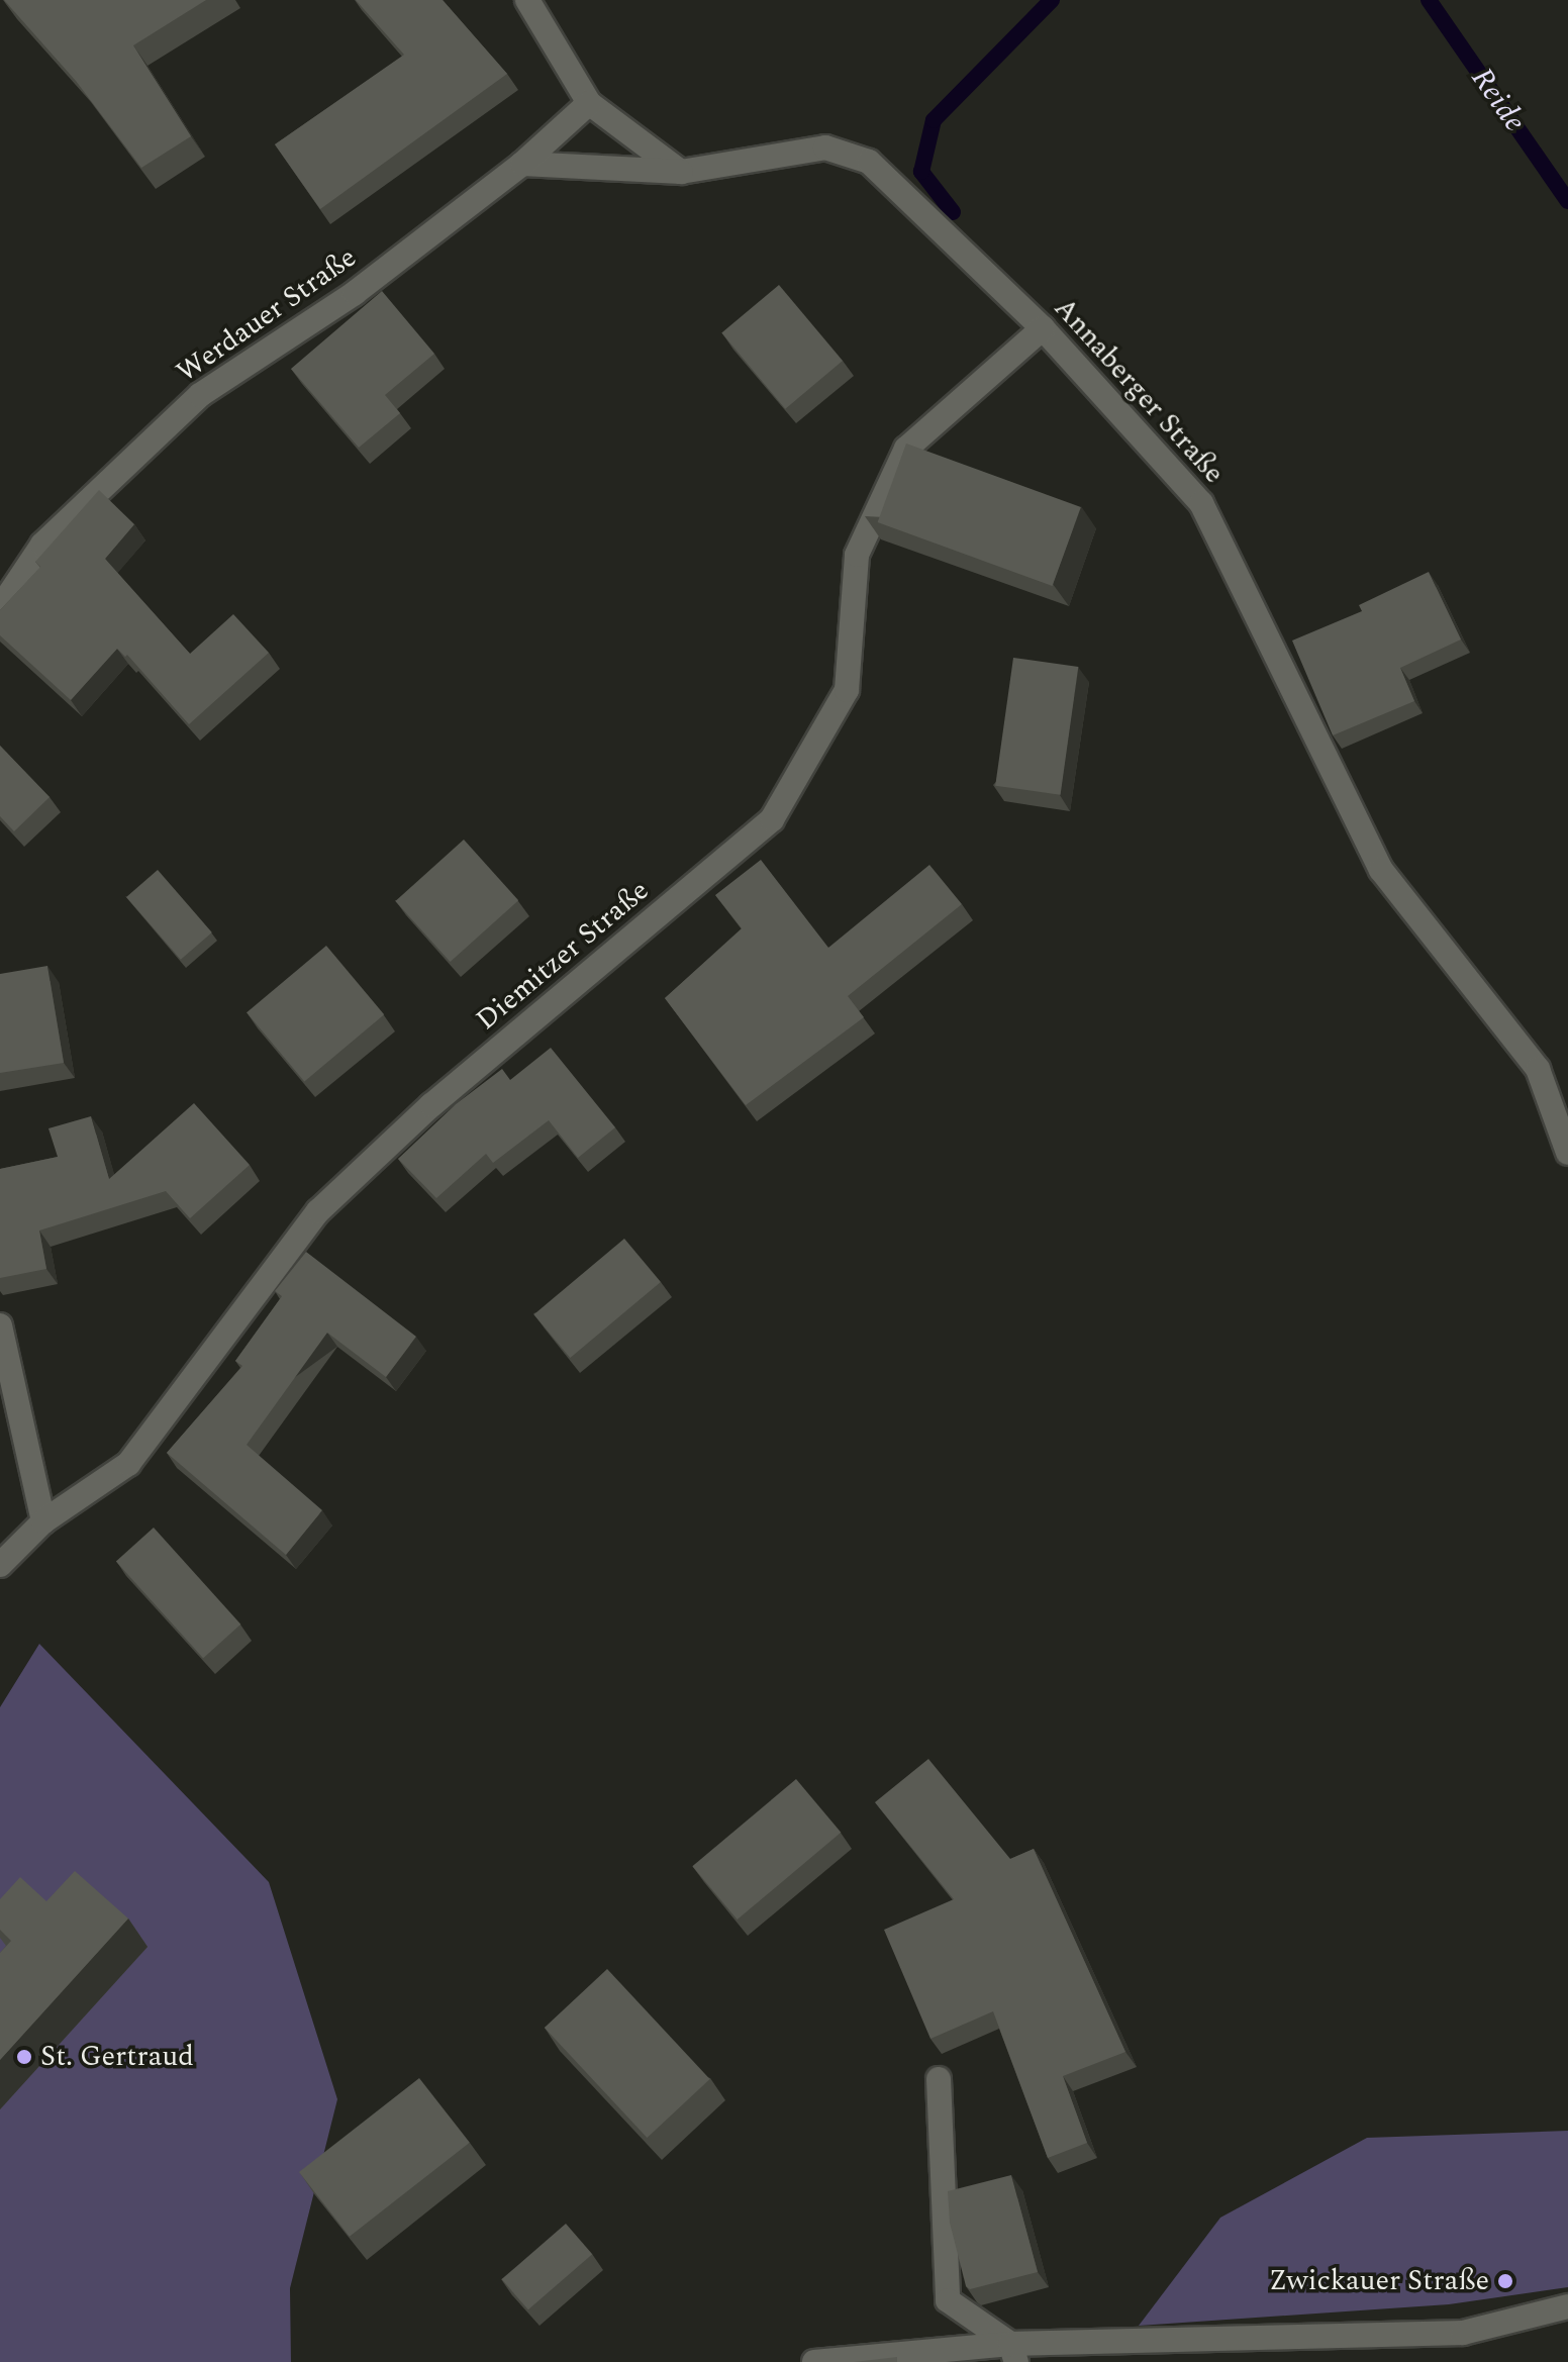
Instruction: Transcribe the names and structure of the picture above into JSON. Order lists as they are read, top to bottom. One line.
{"streets":{"street":["Werdauer Straße","Annaberger Straße","Diemitzer Straße"]},"crossings":[["Annaberger Straße","Diemitzer Straße"]],"water":["Reide"],"places":["St. Gertraud","Zwickauer Straße"]}
